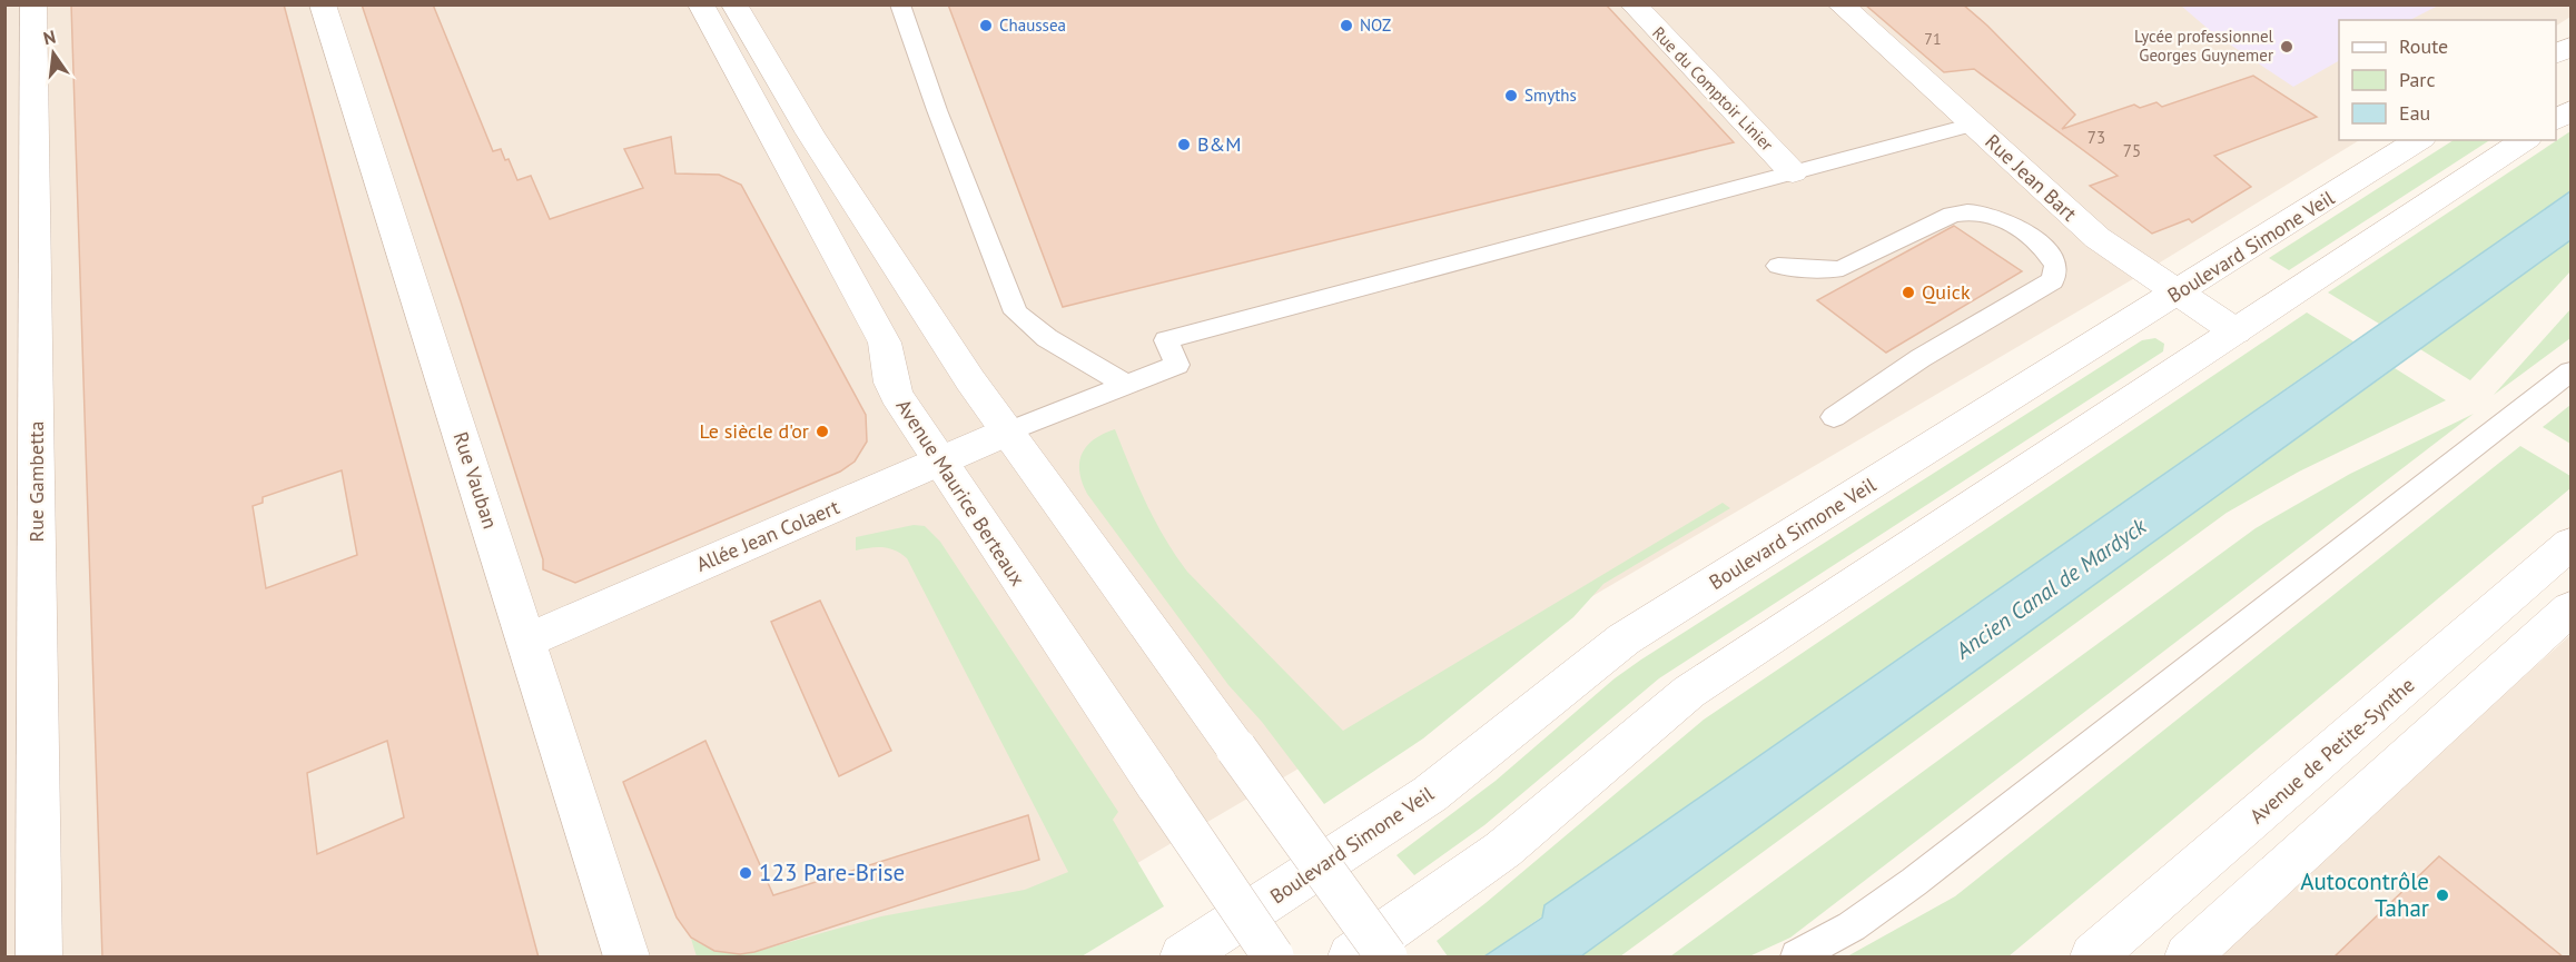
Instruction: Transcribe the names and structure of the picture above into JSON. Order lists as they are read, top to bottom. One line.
{"streets":{"street":["Rue du Comptoir Linier","Rue Jean Bart","Boulevard Simone Veil","Rue Vauban","Rue Gambetta","Avenue Maurice Berteaux","Allée Jean Colaert","Avenue de Petite-Synthe"]},"crossings":[["Rue Jean Bart","Boulevard Simone Veil"],["Rue Vauban","Allée Jean Colaert"],["Avenue Maurice Berteaux","Allée Jean Colaert"]],"water":["Ancien Canal de Mardyck"],"places":["Chaussea","NOZ","Lycée professionnel Georges Guynemer","Smyths","B&M","Quick","Le siècle d'or","123 Pare-Brise","Autocontrôle Tahar"],"house_numbers":["71","73","75"],"legend":["Route","Parc","Eau"],"north":"top"}
